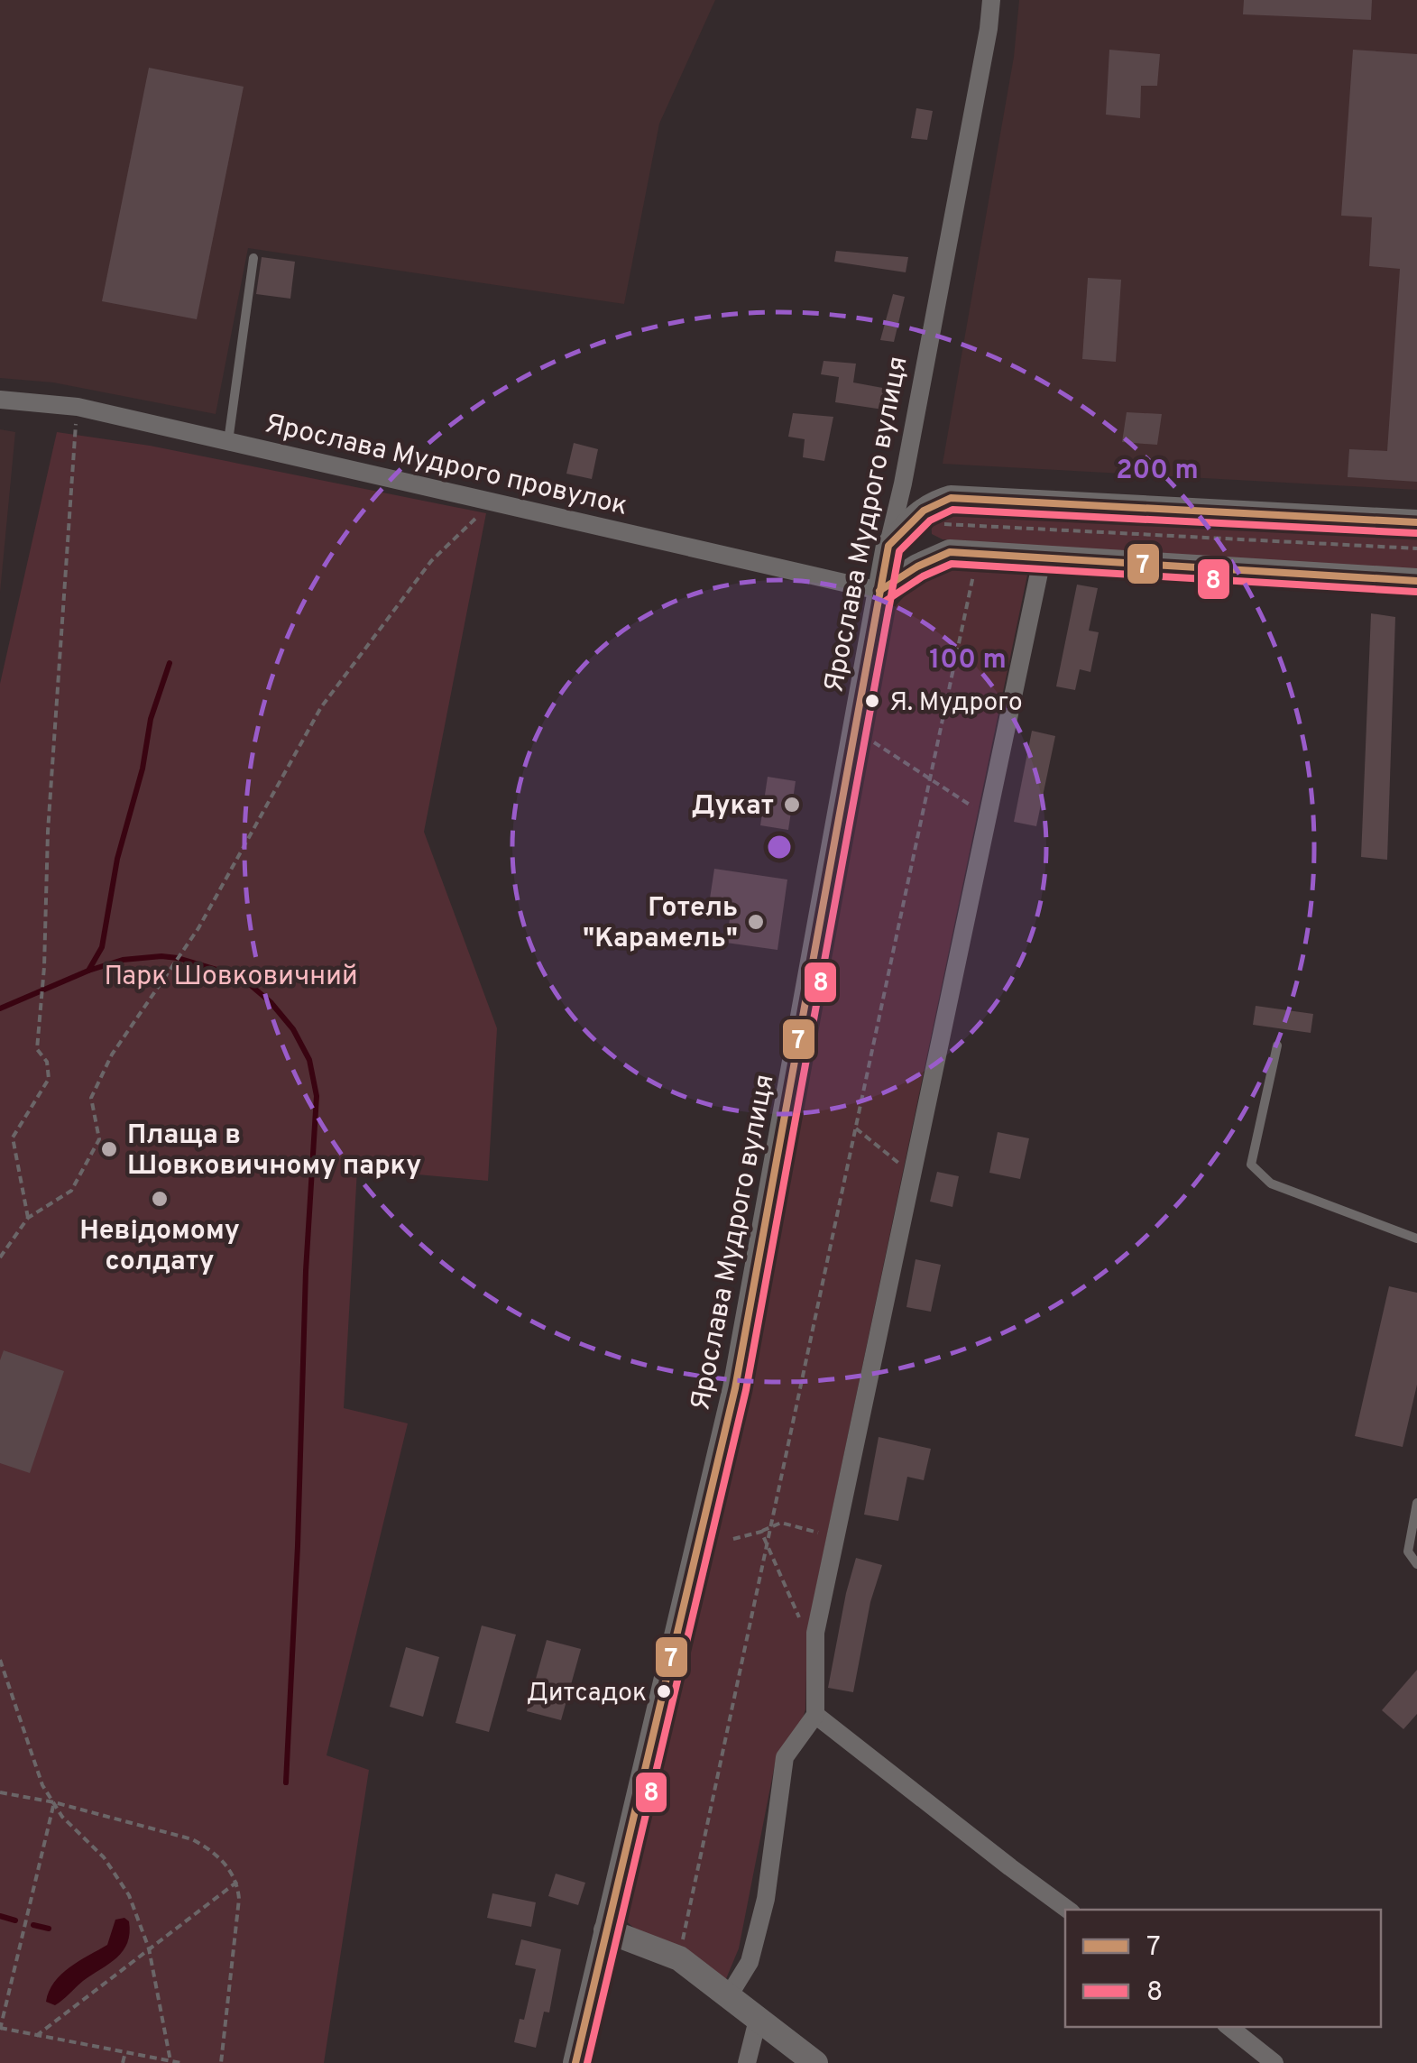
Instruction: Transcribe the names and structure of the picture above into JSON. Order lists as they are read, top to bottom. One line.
{"streets":{"street":["Ярослава Мудрого провулок","Ярослава Мудрого вулиця"]},"crossings":[["Ярослава Мудрого провулок","Ярослава Мудрого вулиця"]],"parks":["Парк Шовковичний"],"places":["Я. Мудрого","Дукат","Готель \"Карамель\"","Плаща в Шовковичному парку","Невідомому солдату","Дитсадок"],"lines":["transit line 7","transit line 8"],"legend":["7","8"],"rings":["200 m","100 m"]}
